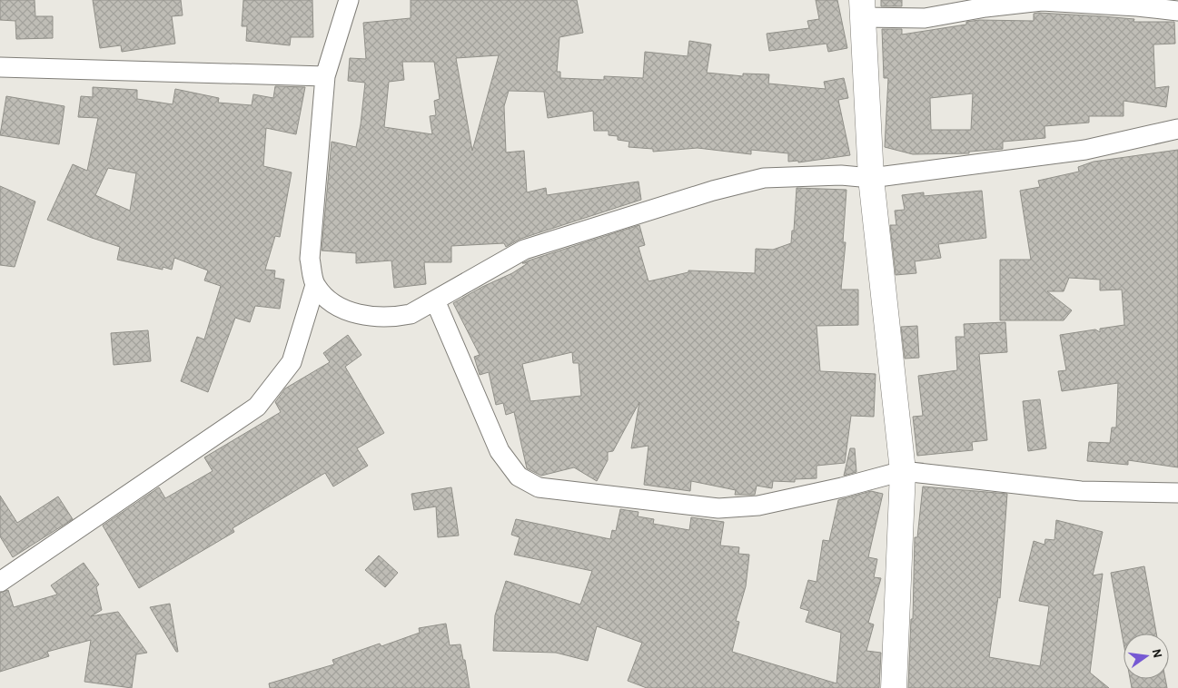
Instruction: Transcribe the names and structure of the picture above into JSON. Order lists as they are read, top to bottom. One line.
{"north":"right"}
